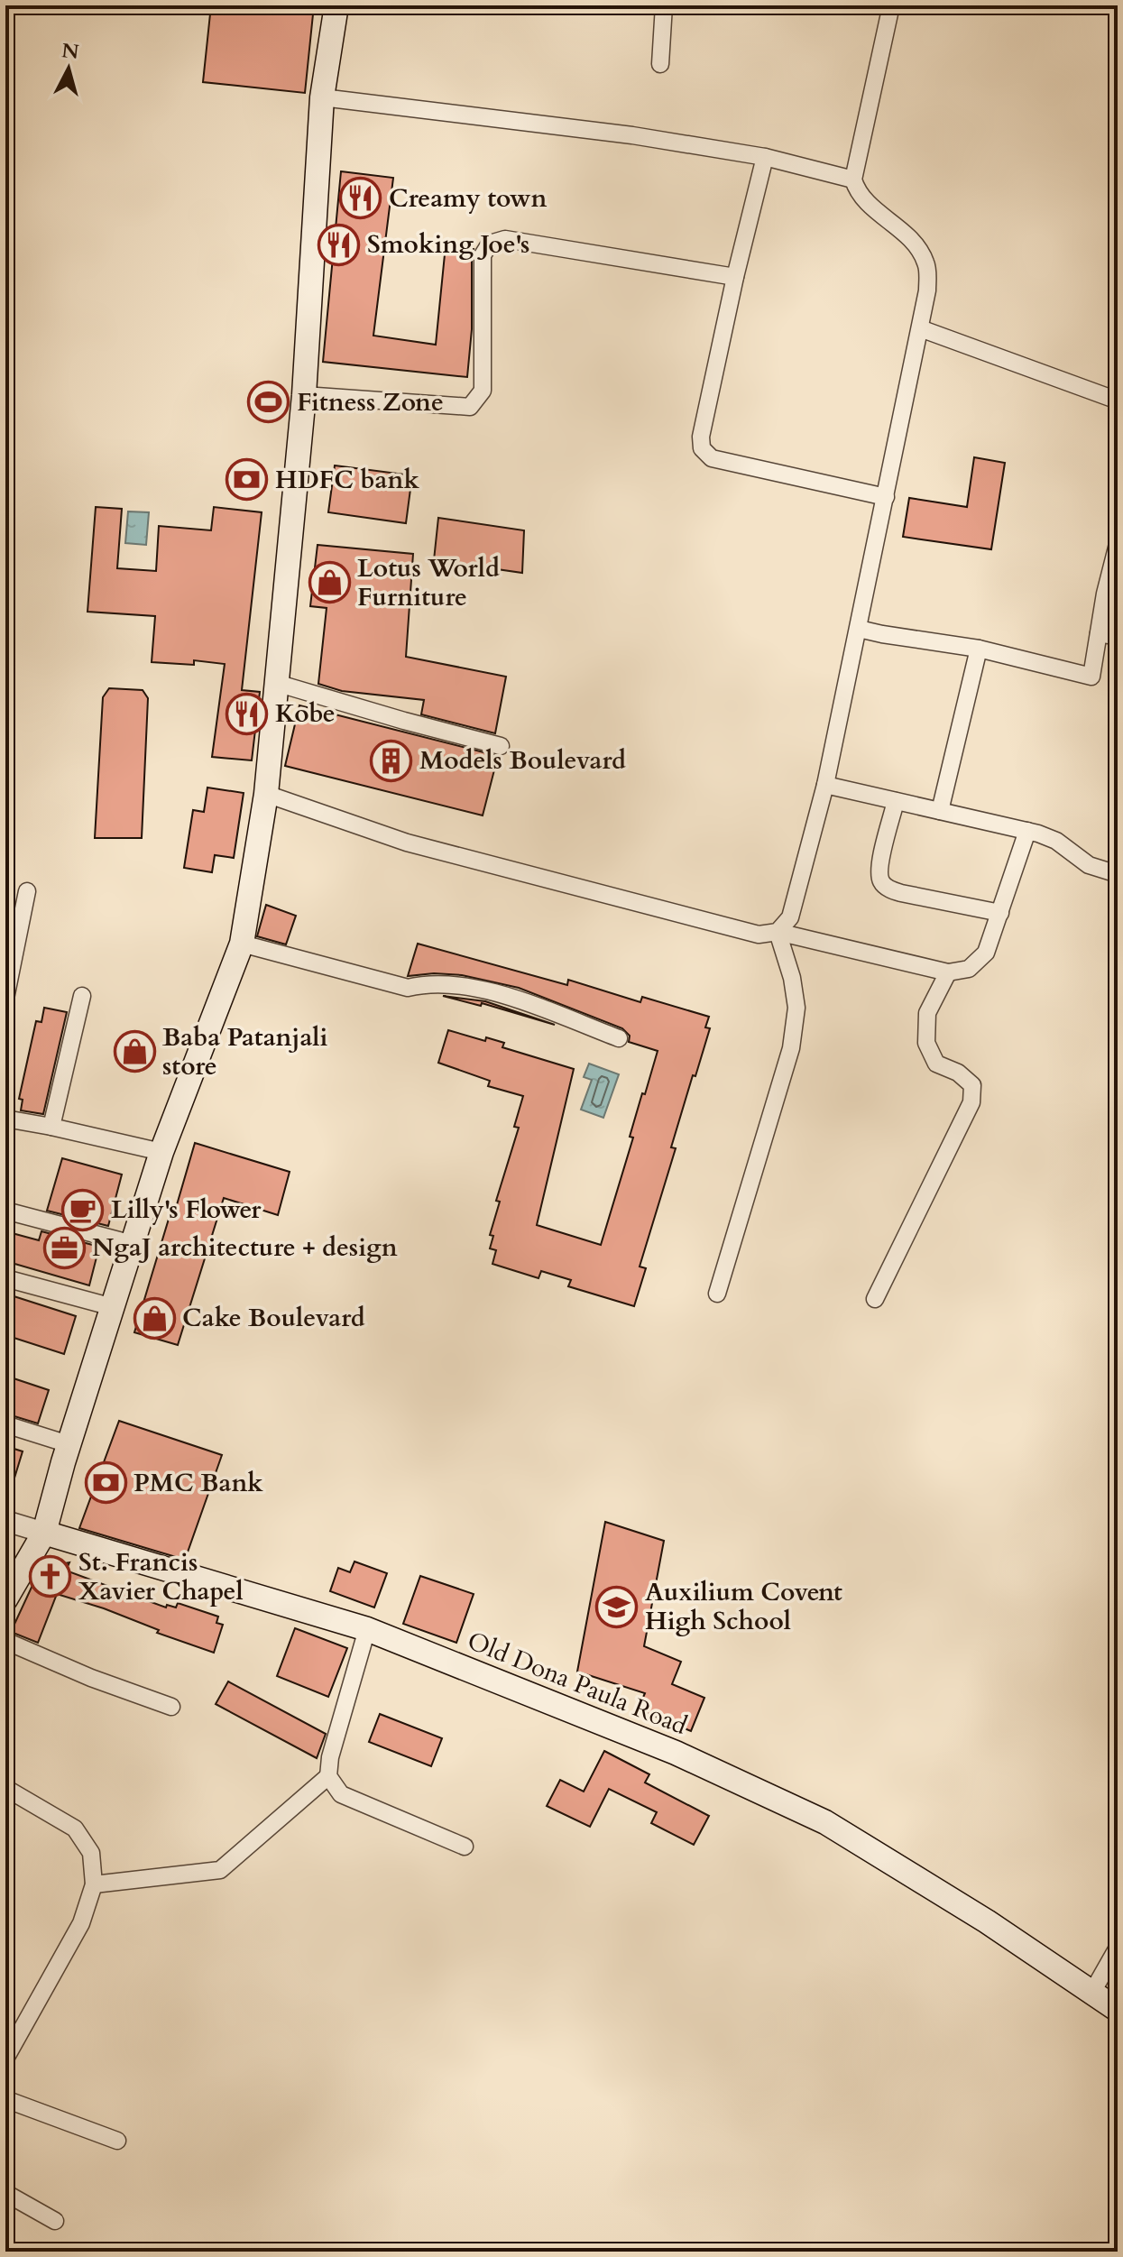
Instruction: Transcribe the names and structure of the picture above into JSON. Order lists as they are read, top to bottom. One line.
{"streets":{"main road":["Old Dona Paula Road"]},"places":{"restaurant":["Creamy town","Smoking Joe's","Kobe"],"sports":["Fitness Zone"],"bank":["HDFC bank","PMC Bank"],"shop":["Lotus World Furniture","Baba Patanjali store","Cake Boulevard"],"building":["Models Boulevard"],"cafe":["Lilly's Flower"],"office":["NgaJ architecture + design"],"church":["St. Francis Xavier Chapel"],"school or university":["Auxilium Covent High School"]},"north":"top"}
